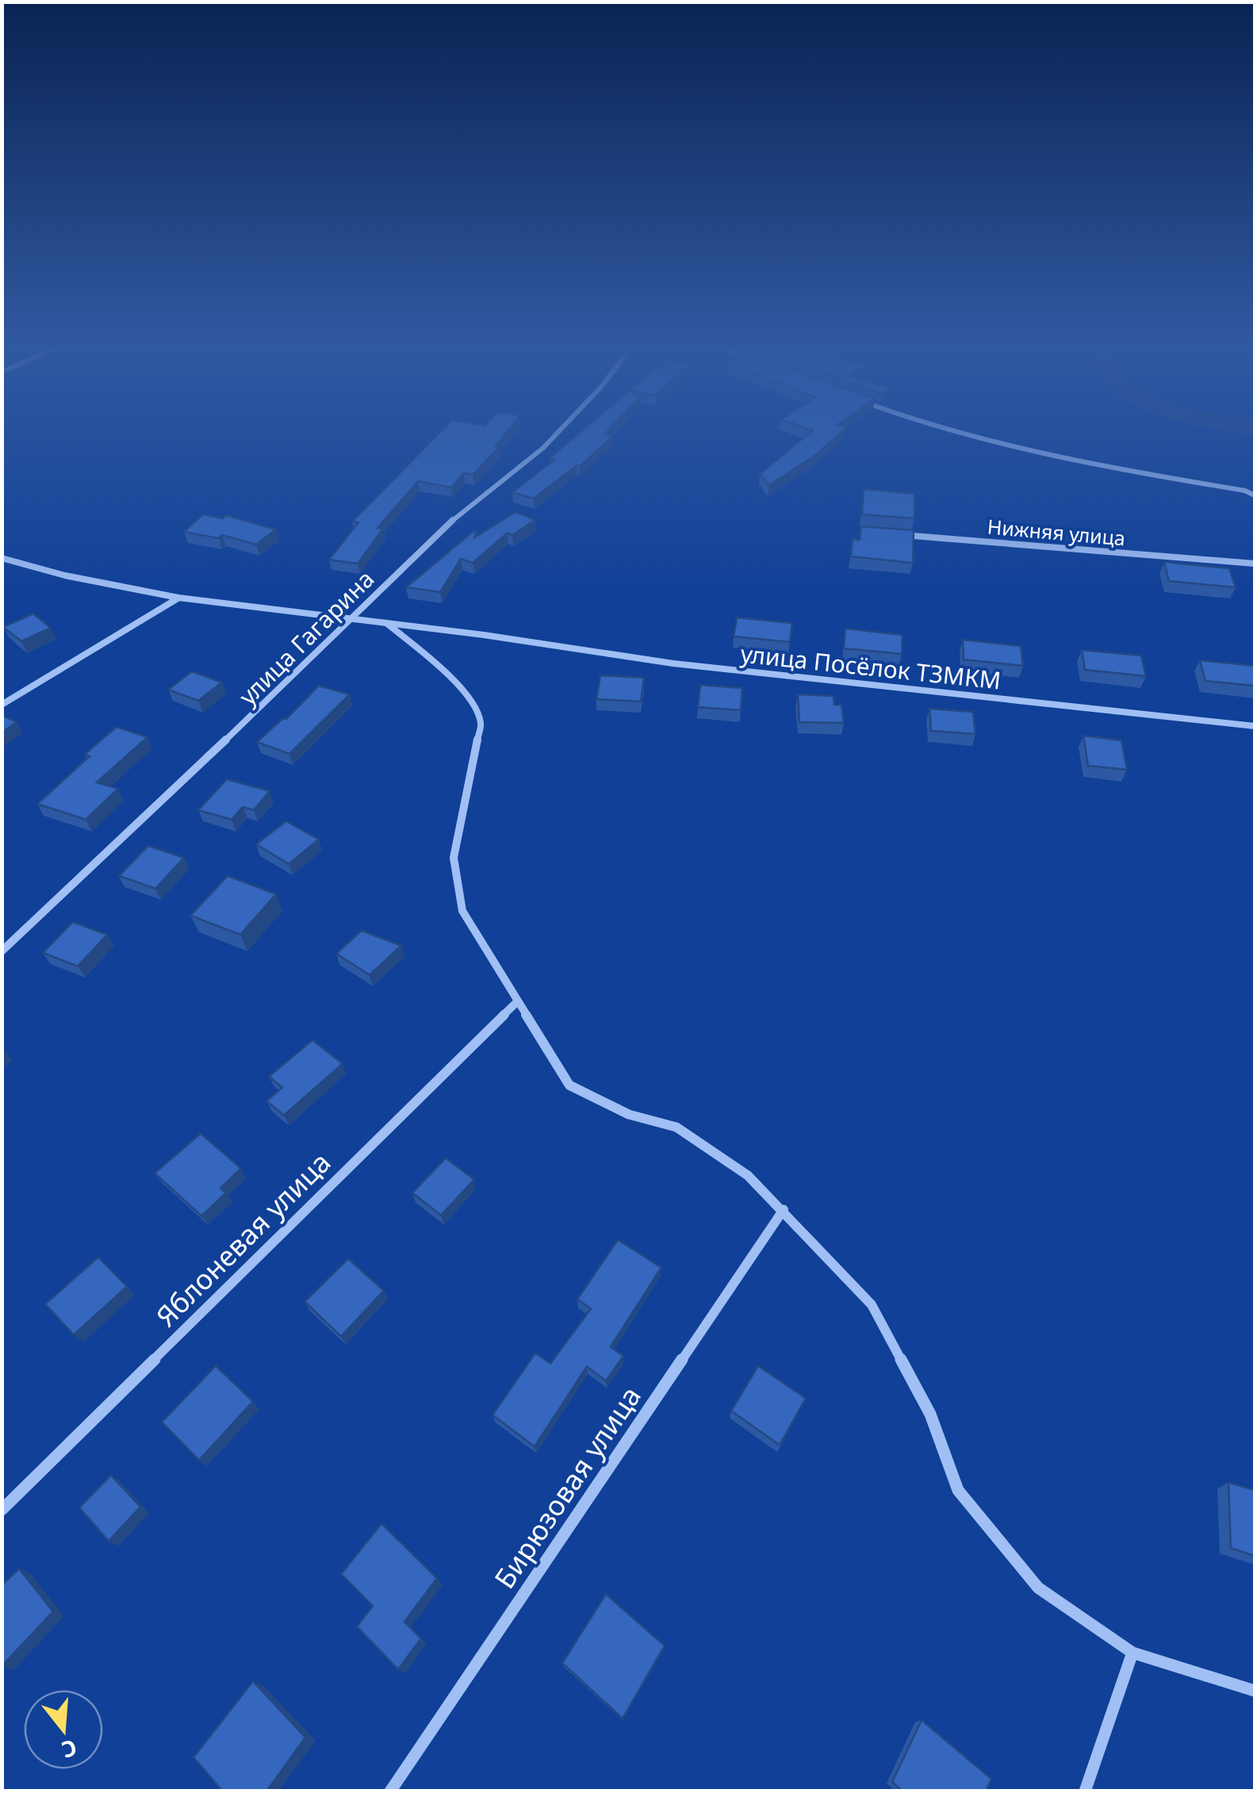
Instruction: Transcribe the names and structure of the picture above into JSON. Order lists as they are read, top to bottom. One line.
{"streets":{"street":["Нижняя улица","улица Гагарина","улица Посёлок ТЗМКМ","Яблоневая улица","Бирюзовая улица"]},"crossings":[["улица Гагарина","улица Посёлок ТЗМКМ"]],"north":"bottom"}
